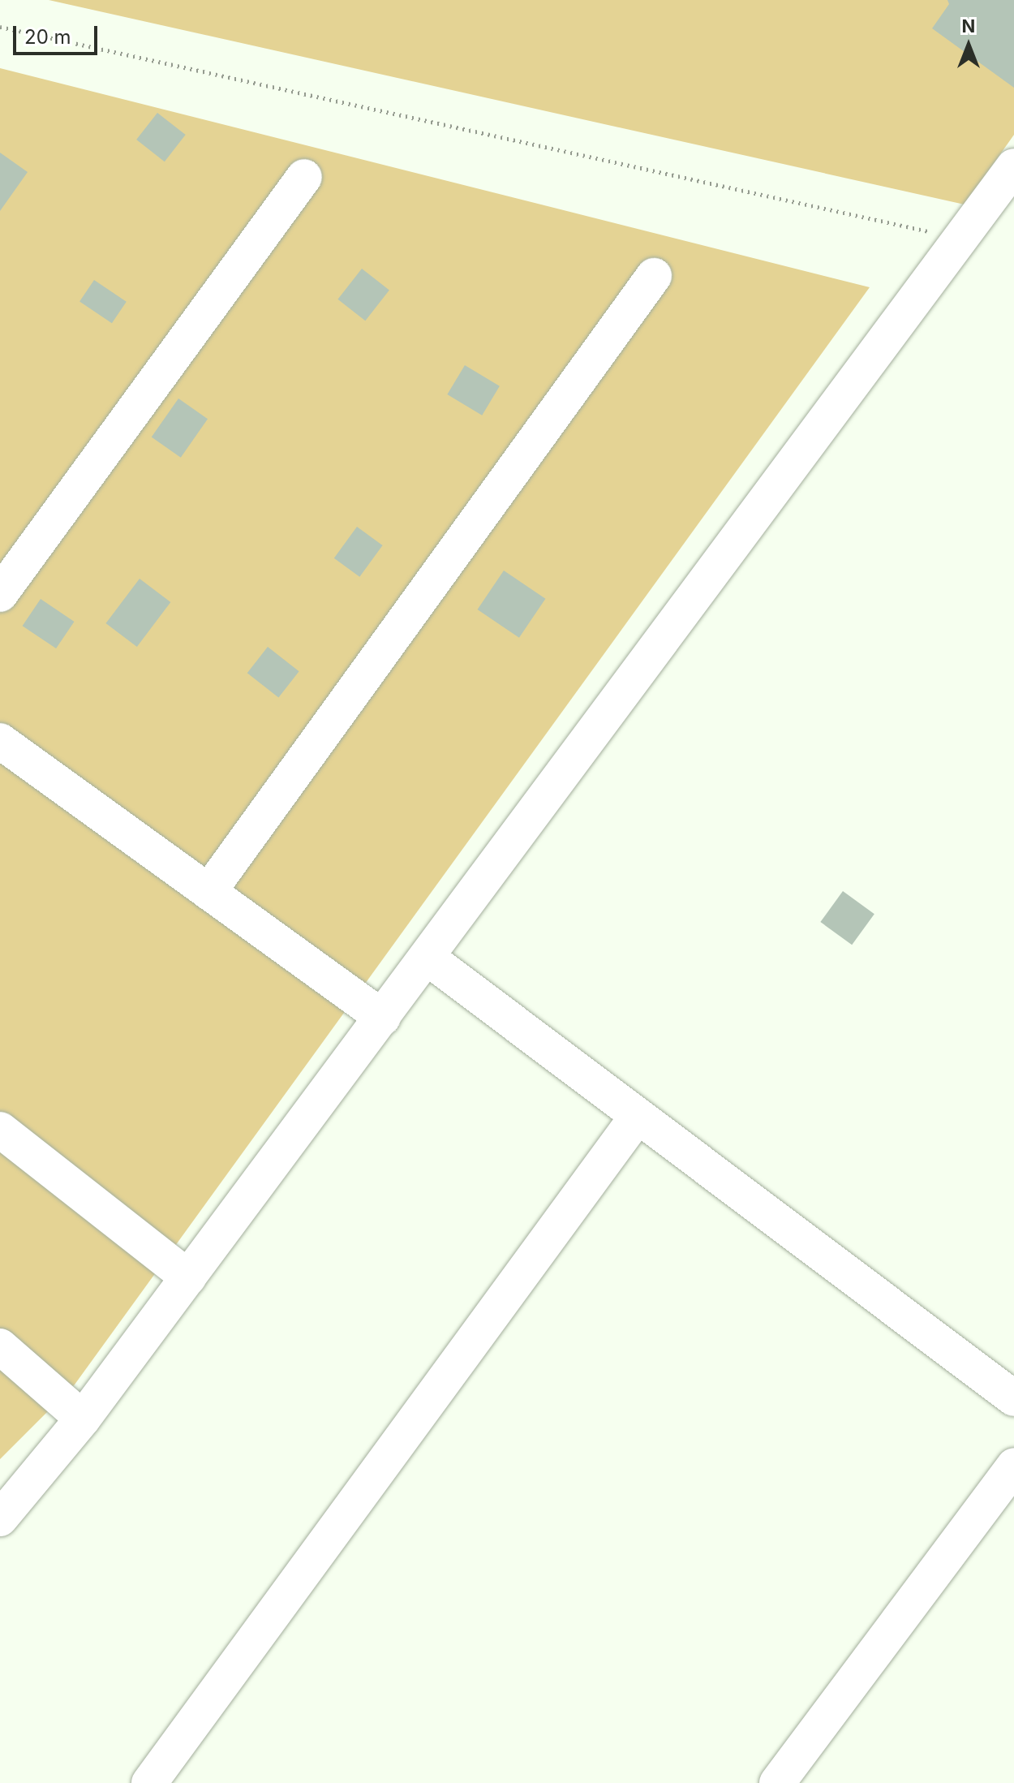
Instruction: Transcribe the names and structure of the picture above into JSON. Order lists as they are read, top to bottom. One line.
{"scale_bar":"20 m","north":"top"}
